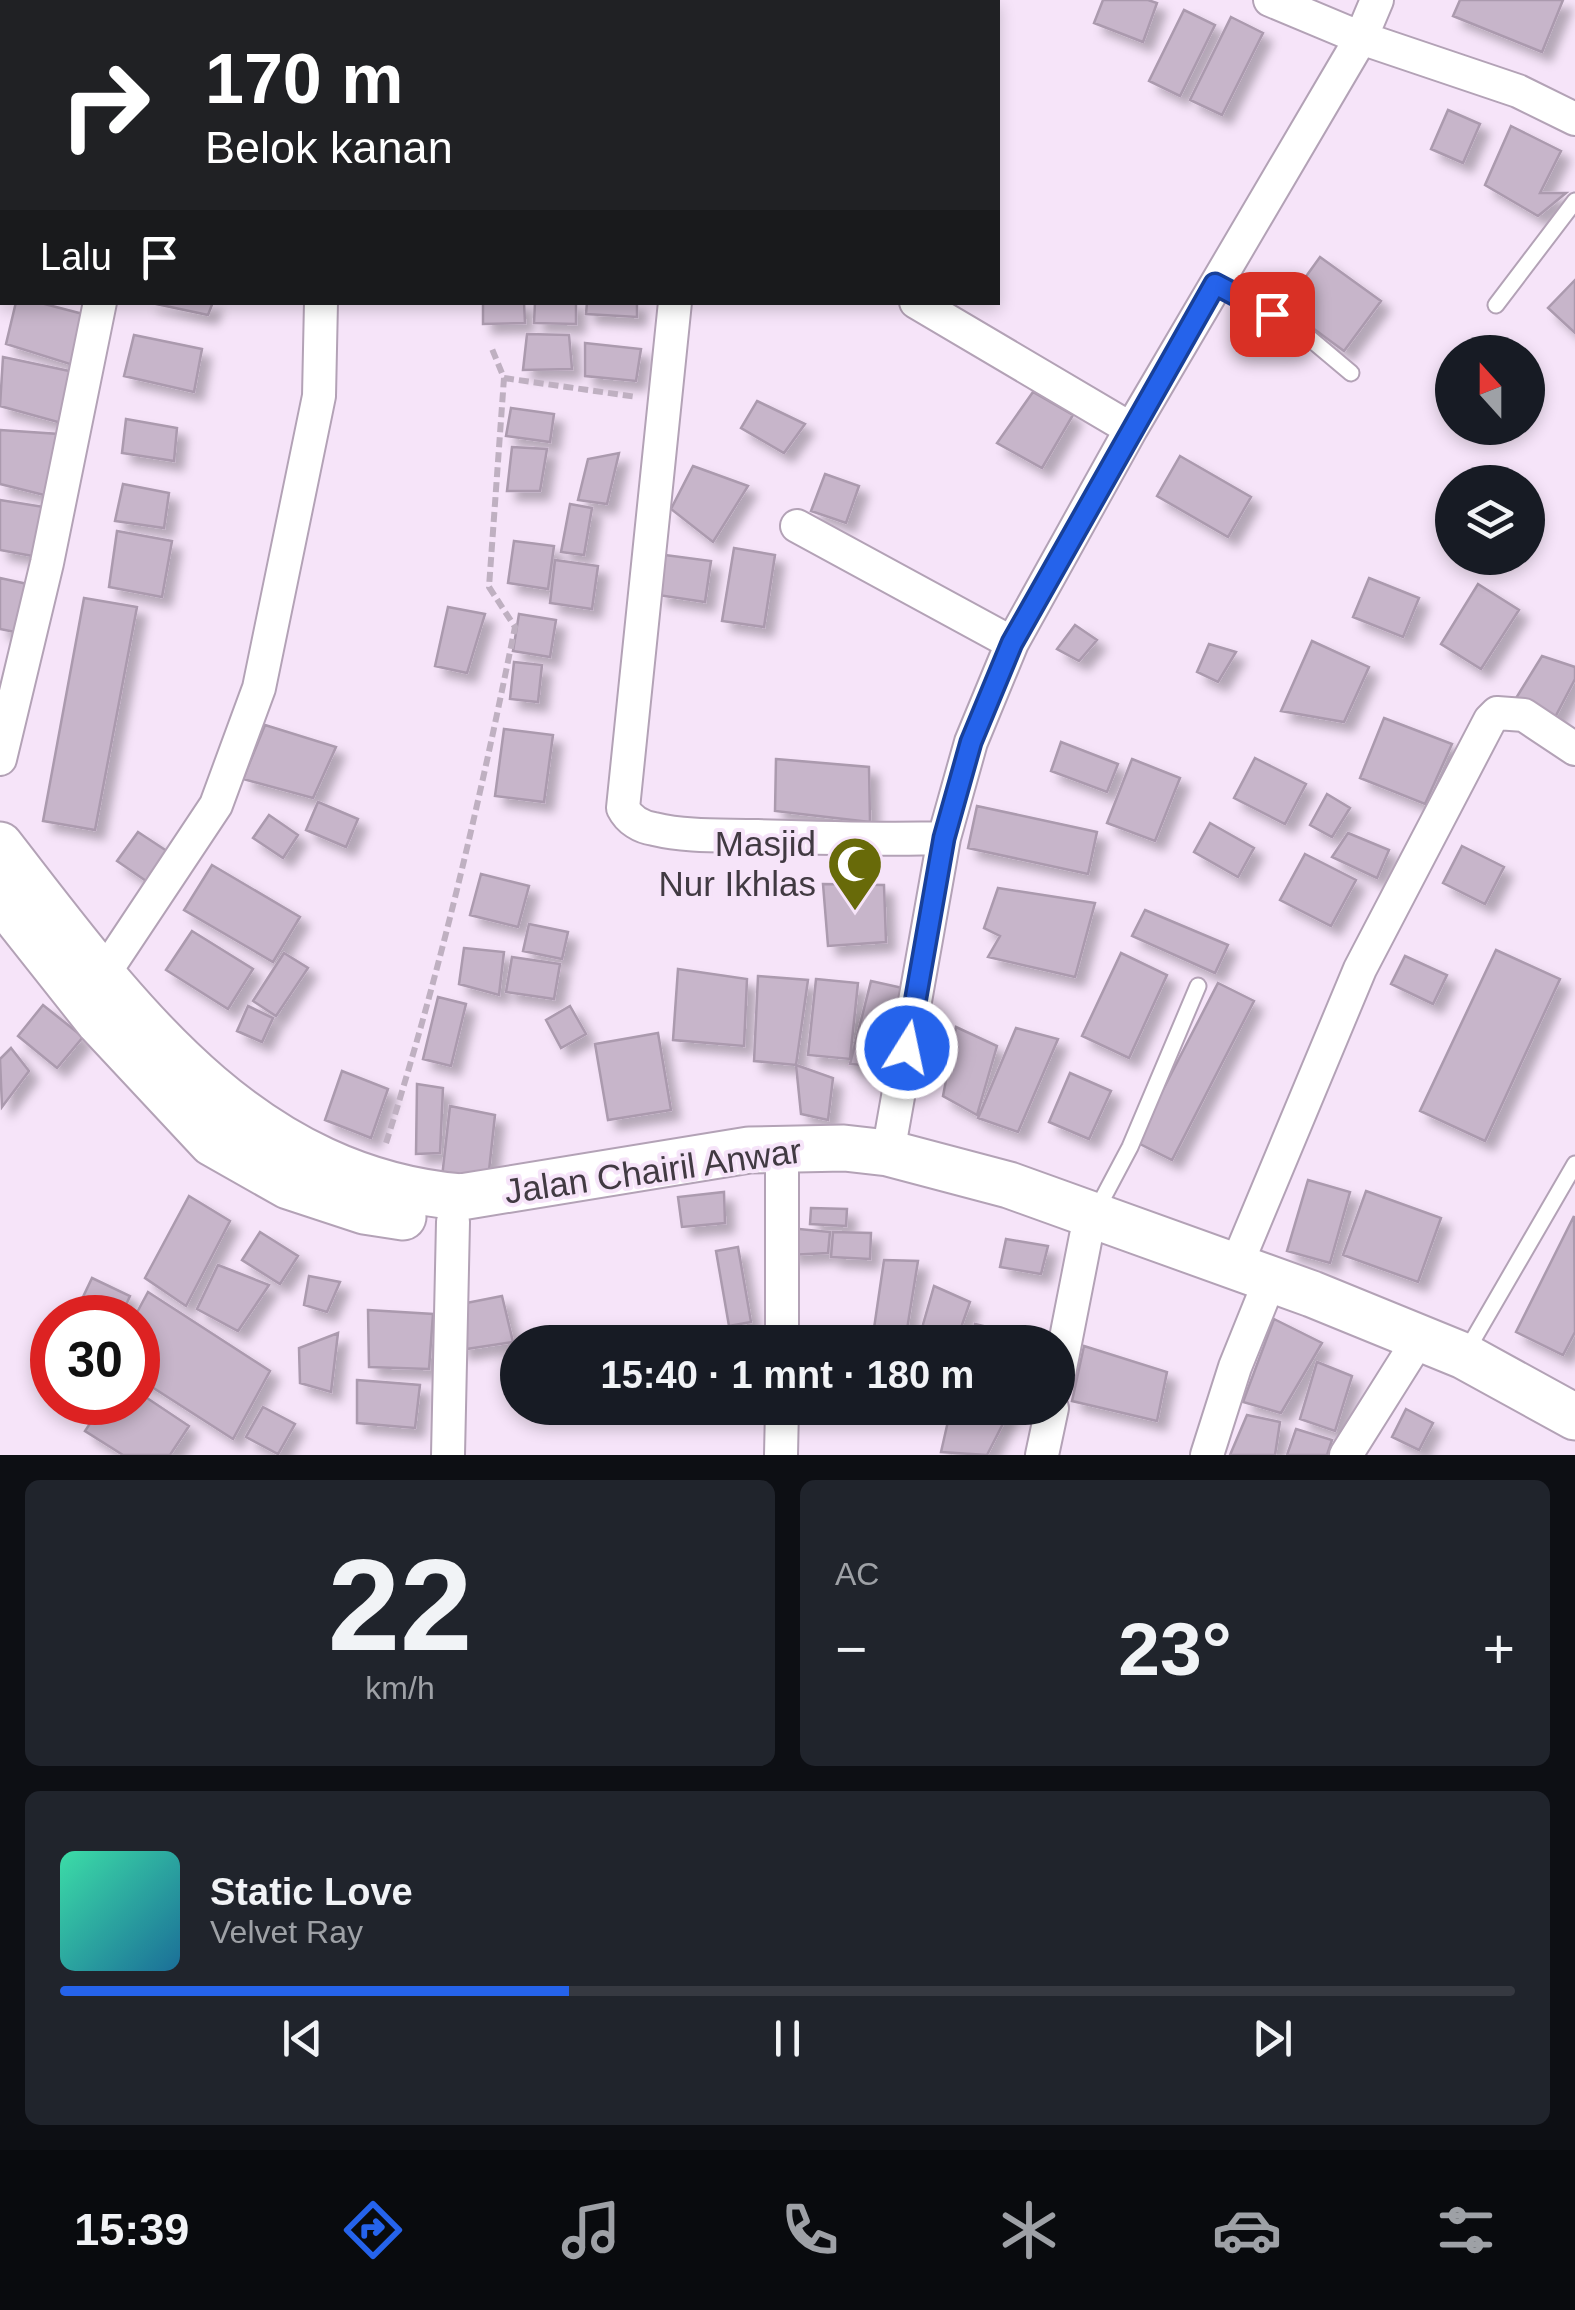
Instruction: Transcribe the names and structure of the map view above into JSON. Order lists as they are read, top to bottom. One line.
{"streets":{"main road":["Jalan Chairil Anwar"]},"places":{"mosque":["Masjid Nur Ikhlas"]},"north":"top","page":{"turn":["170 m","Belok kanan"],"then":"Lalu","limit":"30","trip":"15:40 · 1 mnt · 180 m","tile":[["22","km/h"],"AC"],"heat":["−","23°","+"],"song":["Static Love","Velvet Ray"],"tabs":"15:39"}}
